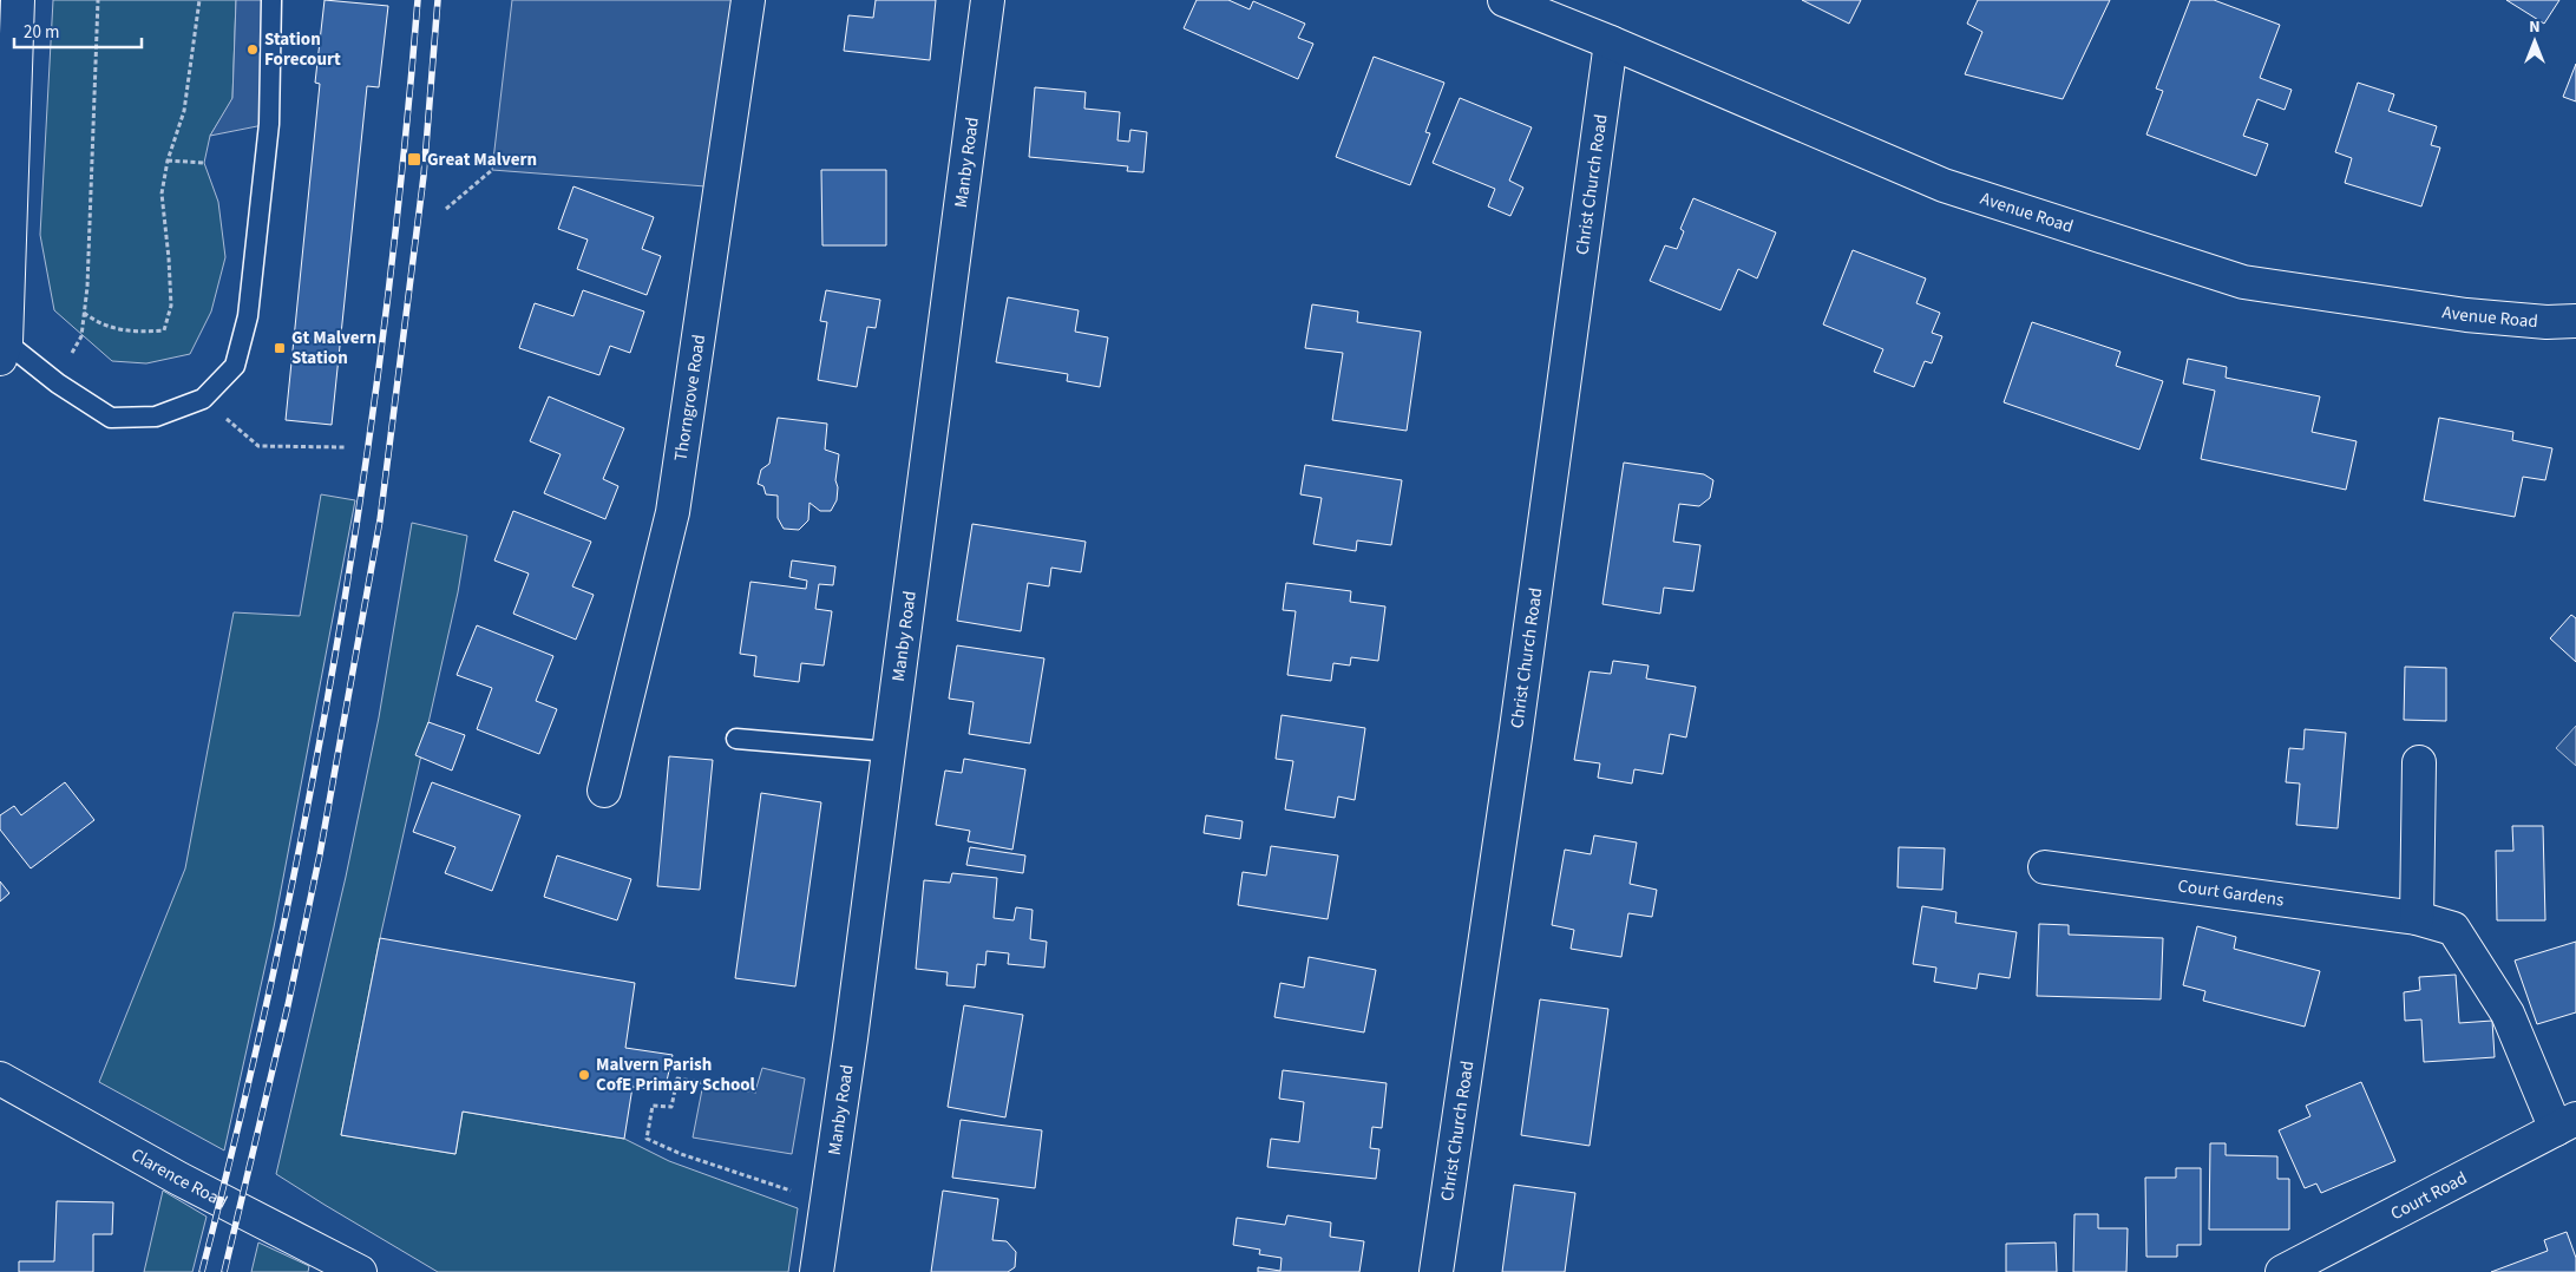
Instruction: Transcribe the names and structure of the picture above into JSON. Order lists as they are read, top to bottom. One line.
{"streets":{"street":["Manby Road","Christ Church Road","Avenue Road","Thorngrove Road","Court Gardens","Clarence Road","Court Road"]},"crossings":[["Christ Church Road","Avenue Road"],["Court Gardens","Court Road"]],"places":{"other":["Station Forecourt","Malvern Parish CofE Primary School"],"transit":["Great Malvern","Gt Malvern Station"]},"scale_bar":"20 m","north":"top"}
